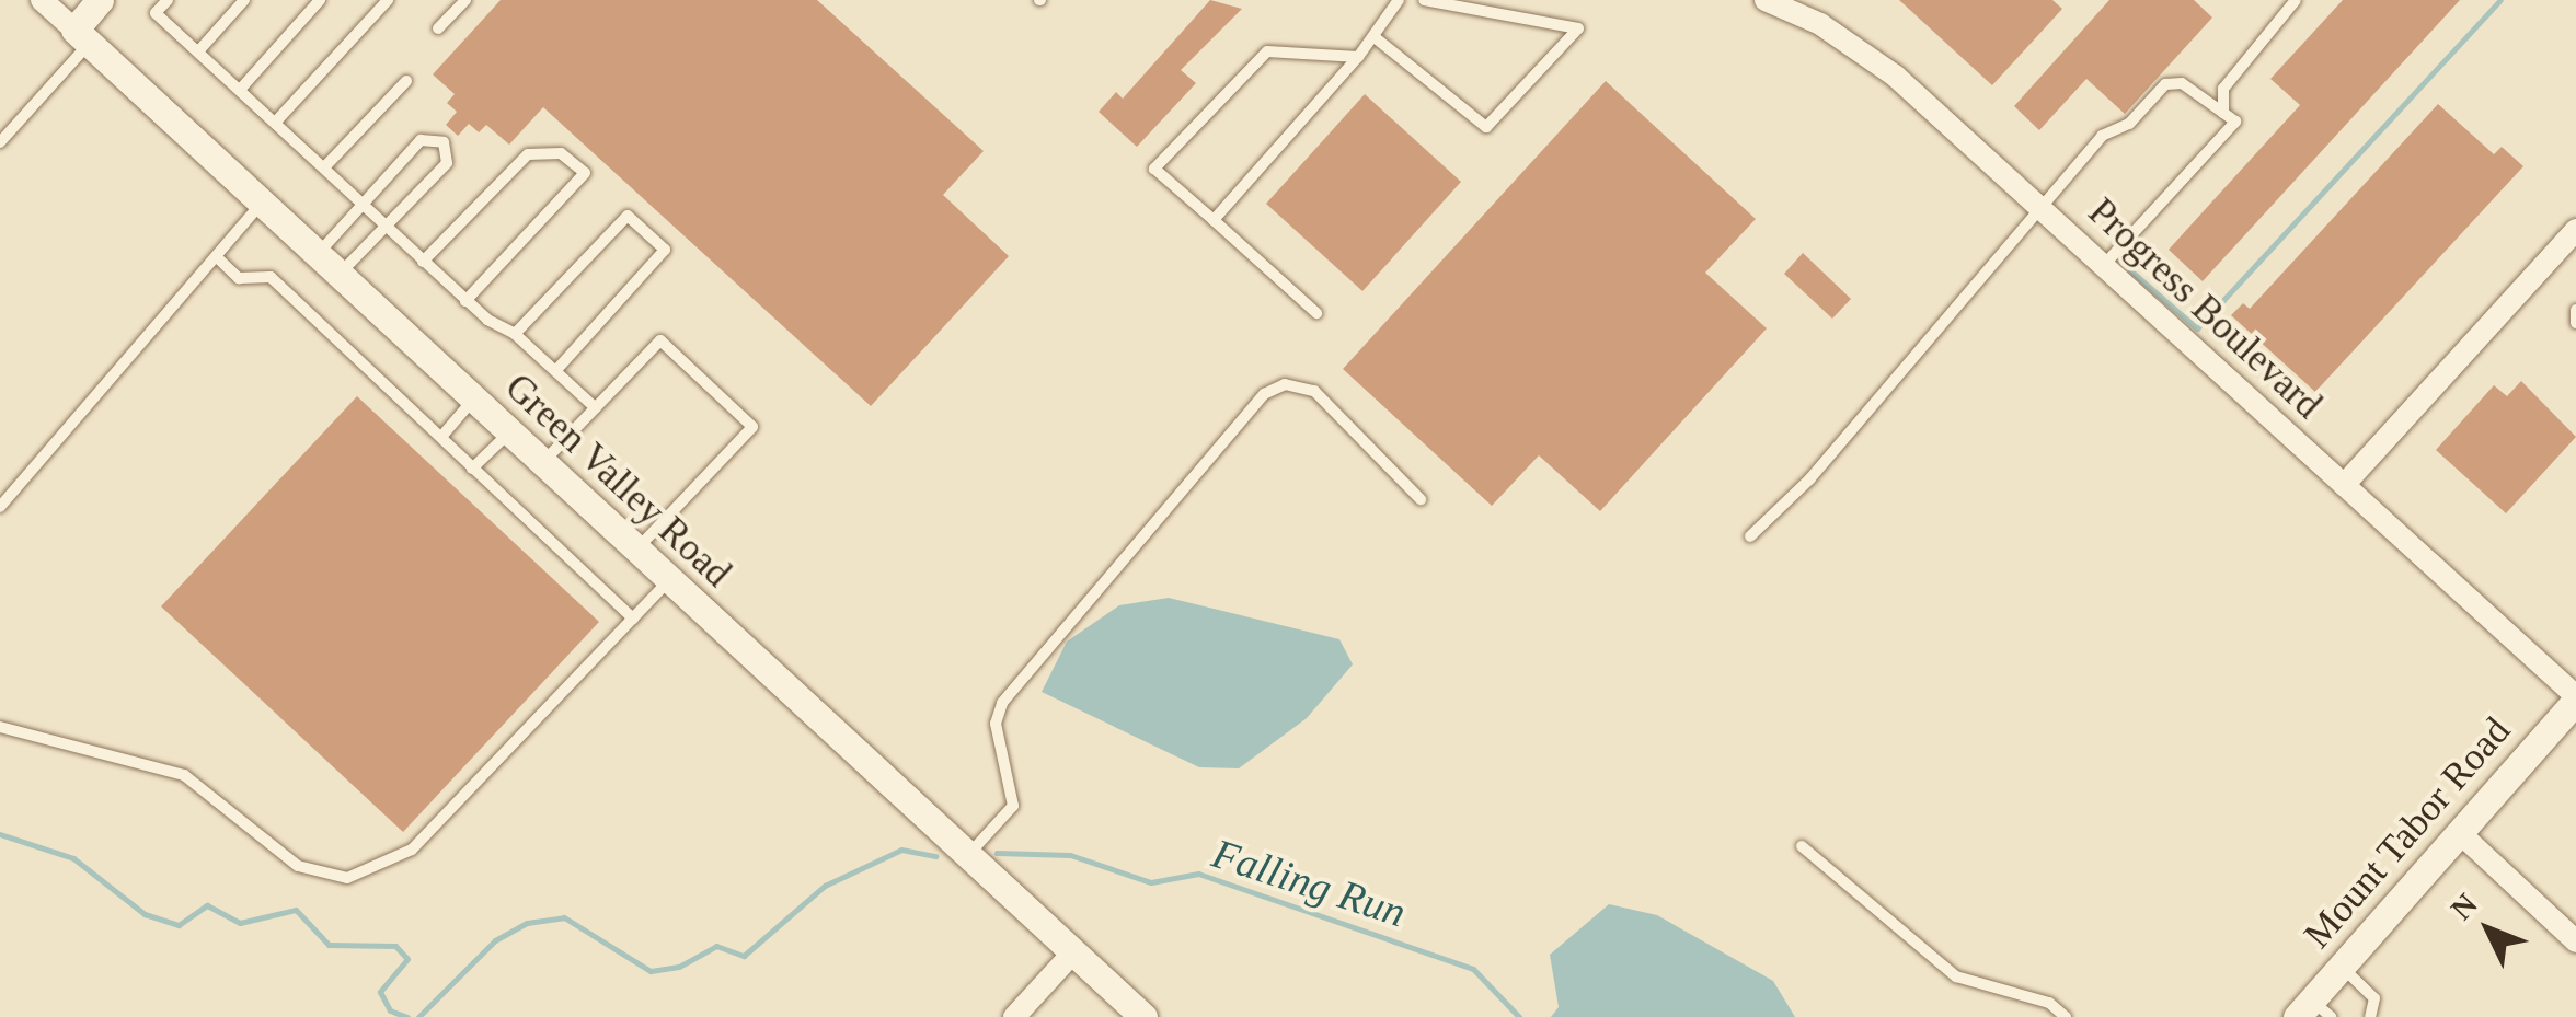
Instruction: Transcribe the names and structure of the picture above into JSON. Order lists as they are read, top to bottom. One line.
{"streets":{"street":["Progress Boulevard","Green Valley Road","Mount Tabor Road"]},"crossings":[["Progress Boulevard","Mount Tabor Road"]],"water":["Falling Run"],"north":"top left"}
